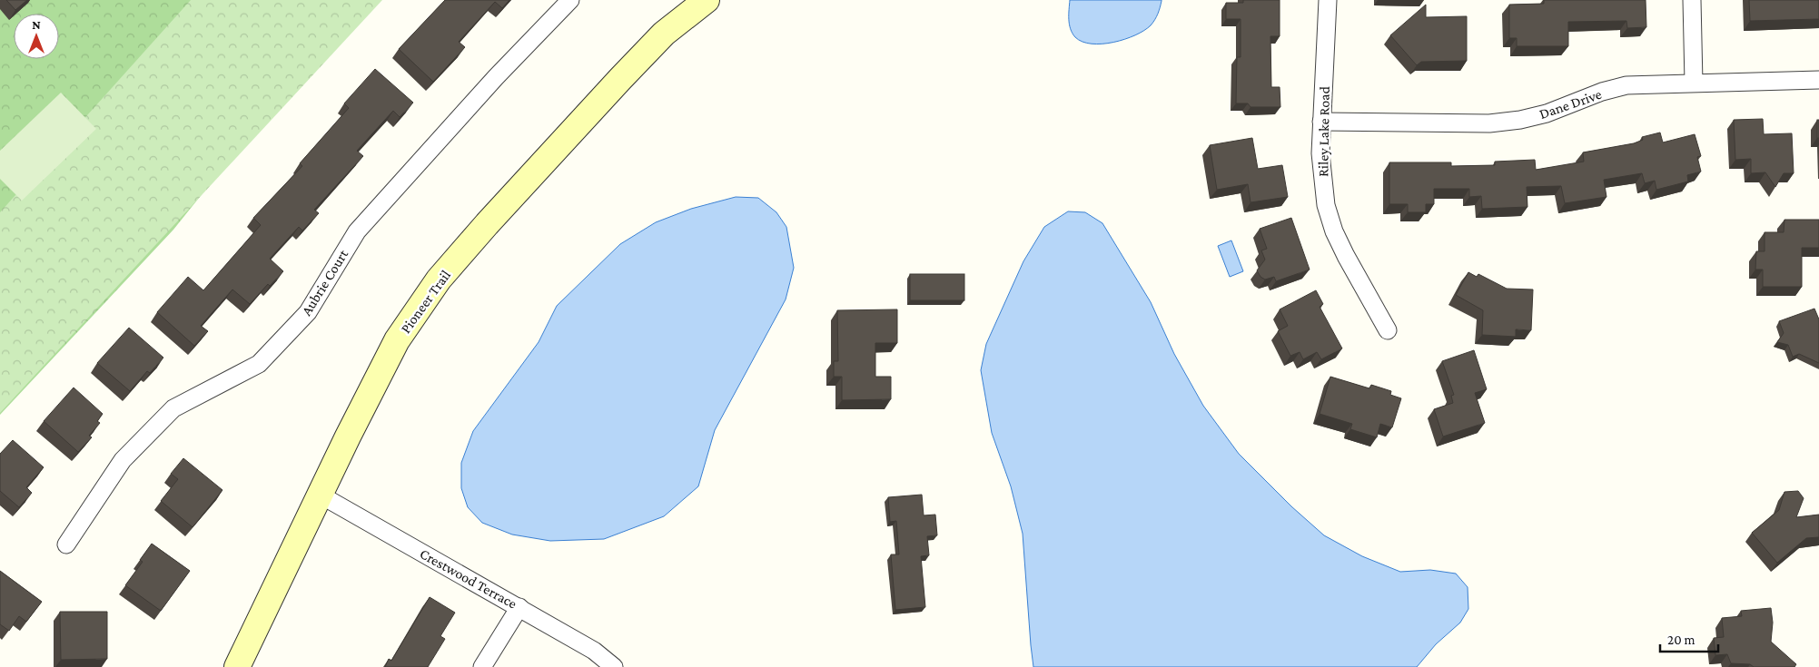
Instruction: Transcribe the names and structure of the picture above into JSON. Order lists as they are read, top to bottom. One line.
{"streets":{"main road":["Pioneer Trail"],"street":["Dane Drive","Riley Lake Road","Aubrie Court","Crestwood Terrace"]},"crossings":[["Dane Drive","Riley Lake Road"],["Pioneer Trail","Crestwood Terrace"]],"scale_bar":"20 m","north":"top"}
